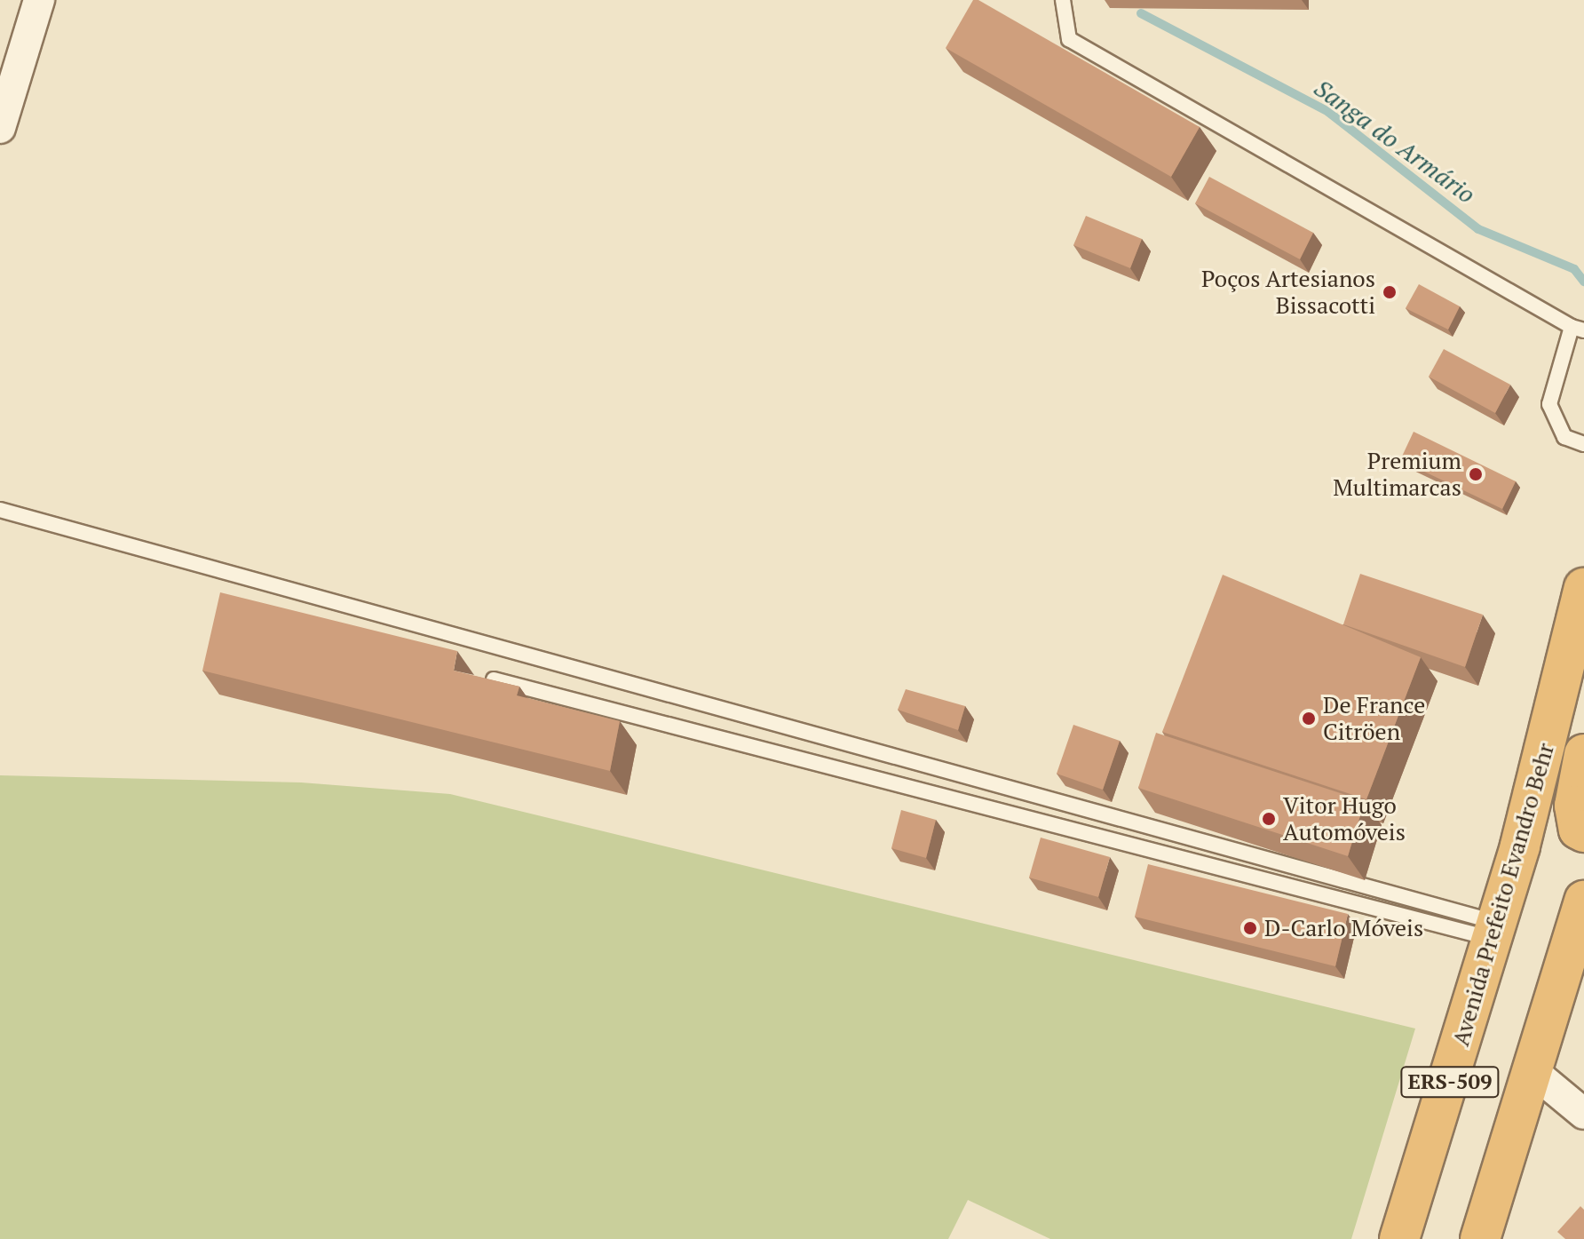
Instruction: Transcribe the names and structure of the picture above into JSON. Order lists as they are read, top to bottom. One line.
{"streets":{"highway":["Avenida Prefeito Evandro Behr","ERS-509"]},"water":["Sanga do Armário"],"places":["Poços Artesianos Bissacotti","Premium Multimarcas","De France Citröen","Vitor Hugo Automóveis","D-Carlo Móveis"]}
